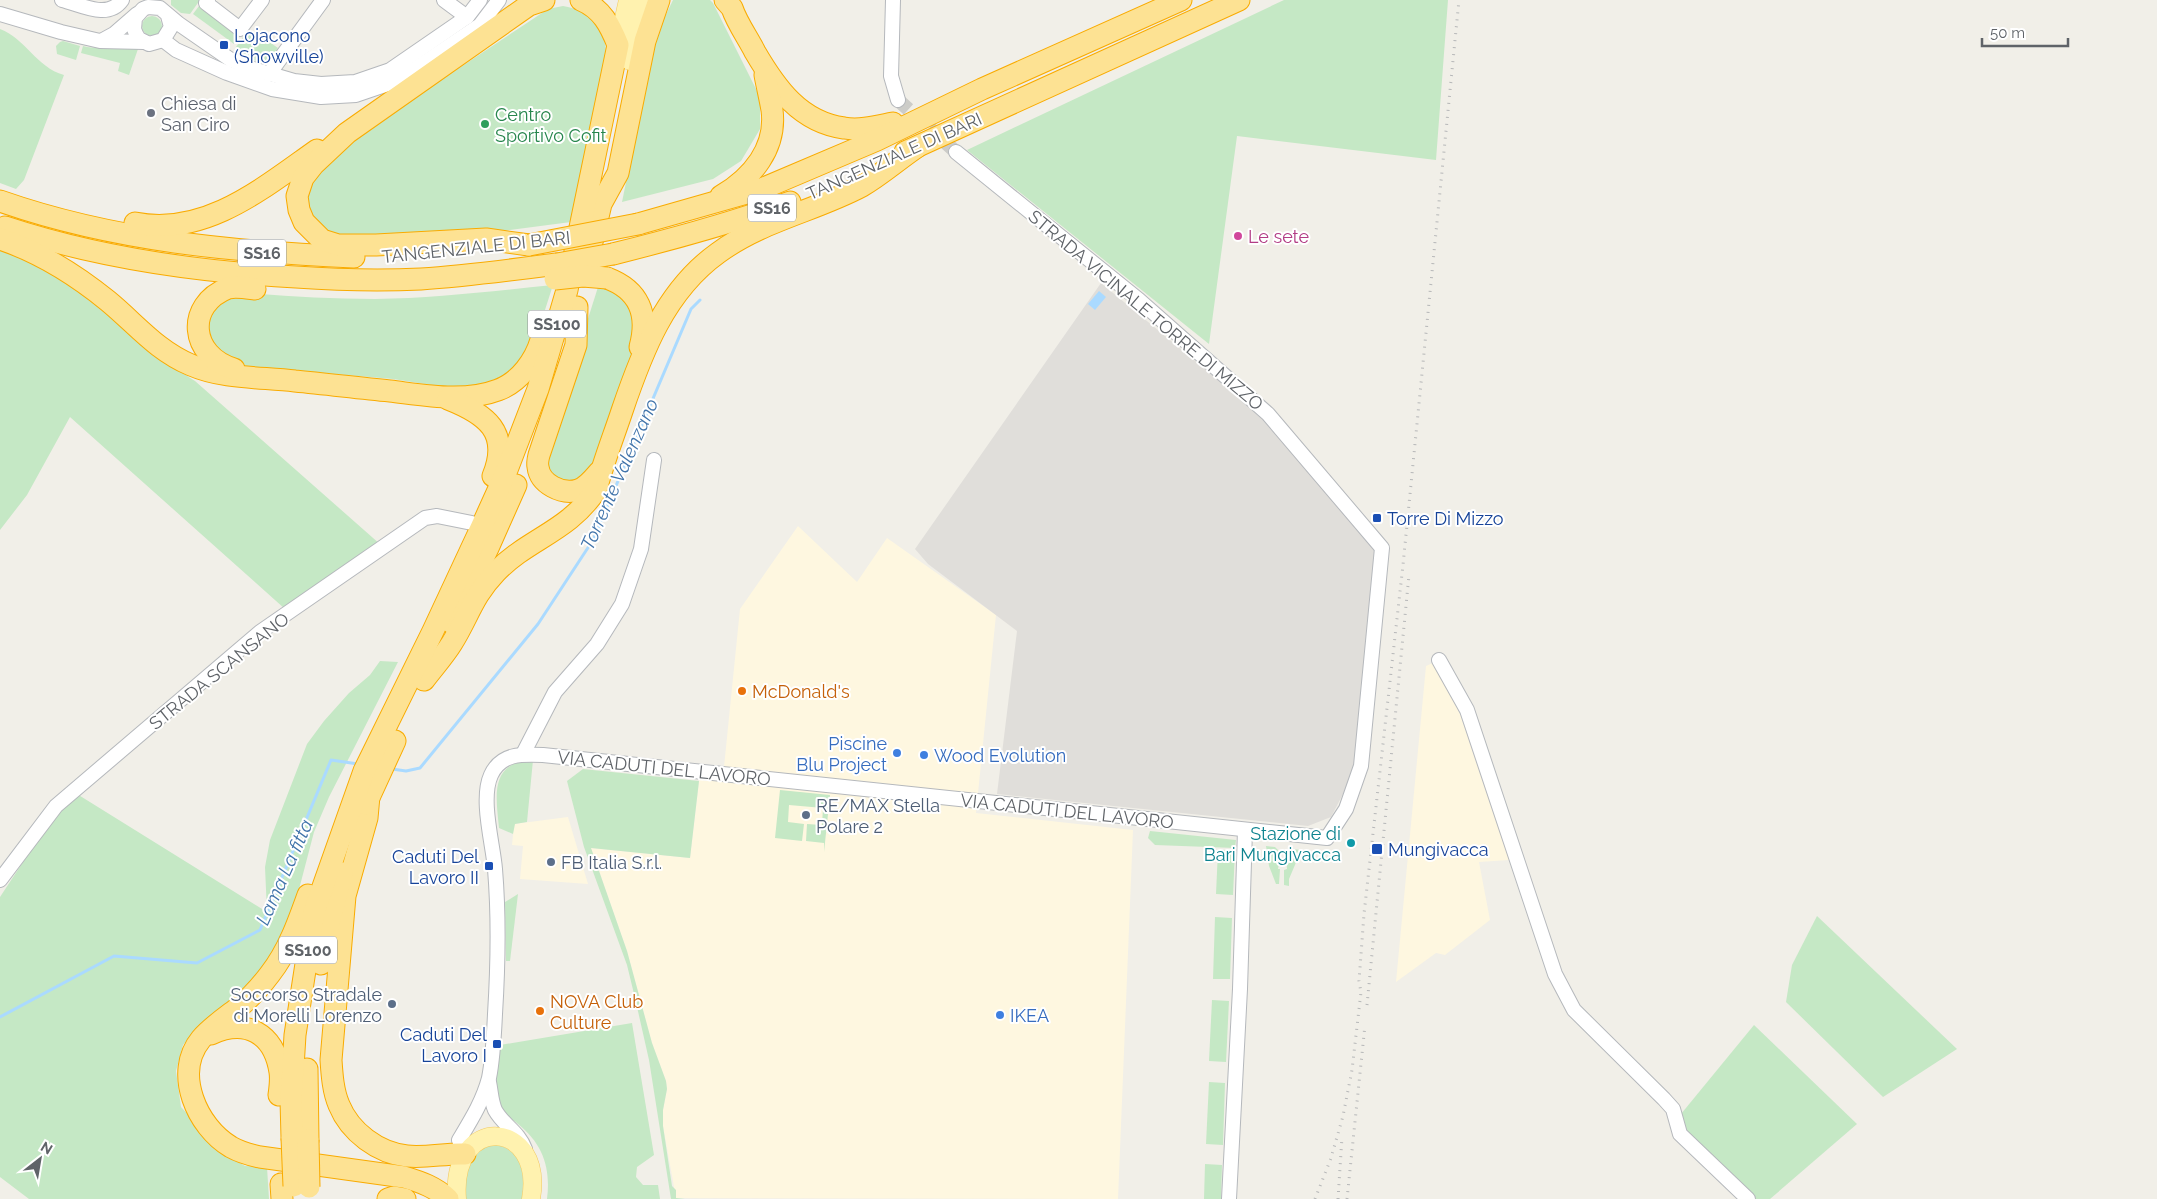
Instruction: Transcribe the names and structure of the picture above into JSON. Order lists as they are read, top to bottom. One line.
{"streets":{"highway":["TANGENZIALE DI BARI","SS16","SS100"],"street":["STRADA VICINALE TORRE DI MIZZO","STRADA SCANSANO","VIA CADUTI DEL LAVORO"]},"crossings":[["TANGENZIALE DI BARI","SS100"],["STRADA VICINALE TORRE DI MIZZO","VIA CADUTI DEL LAVORO"]],"water":["Torrente Valenzano","Lama La fitta"],"places":{"transit":["Lojacono (Showville)","Torre Di Mizzo","Mungivacca","Caduti Del Lavoro II","Caduti Del Lavoro I"],"other":["Chiesa di San Ciro","Centro Sportivo Cofit","Le sete","McDonald's","Piscine Blu Project","Wood Evolution","RE/MAX Stella Polare 2","Stazione di Bari Mungivacca","FB Italia S.r.l.","Soccorso Stradale di Morelli Lorenzo","NOVA Club Culture","IKEA"]},"scale_bar":"50 m","north":"top right"}
